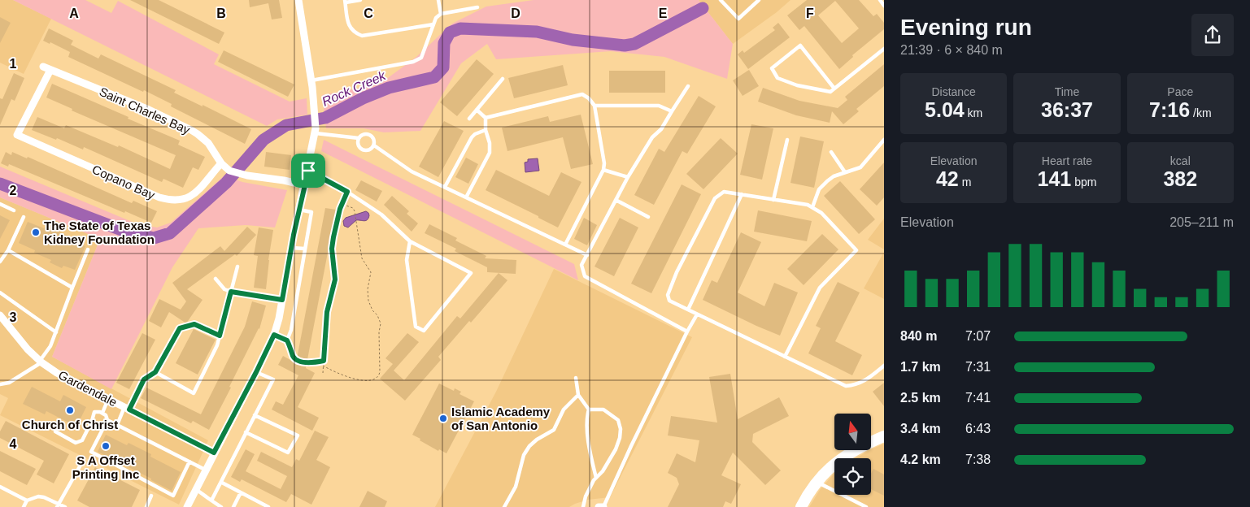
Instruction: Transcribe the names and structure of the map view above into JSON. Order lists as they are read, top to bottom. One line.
{"streets":{"street":["Saint Charles Bay","Copano Bay","Gardendale"]},"crossings":[["Saint Charles Bay","Copano Bay"]],"water":["Rock Creek"],"places":["The State of Texas Kidney Foundation","Church of Christ","Islamic Academy of San Antonio","S A Offset Printing Inc"],"north":"top","page":{"heading":["Evening run","21:39 · 6 × 840 m"],"stats":[["Distance","5.04 km"],["Time","36:37"],["Pace","7:16 /km"],["Elevation","42 m"],["Heart rate","141 bpm"],["kcal","382"]],"chart":["Elevation","205–211 m"],"list":[{"name":"840 m","note":"7:07"},{"name":"1.7 km","note":"7:31"},{"name":"2.5 km","note":"7:41"},{"name":"3.4 km","note":"6:43"},{"name":"4.2 km","note":"7:38"}]},"grid":{"columns":["A","B","C","D","E","F"],"rows":["1","2","3","4"]}}
